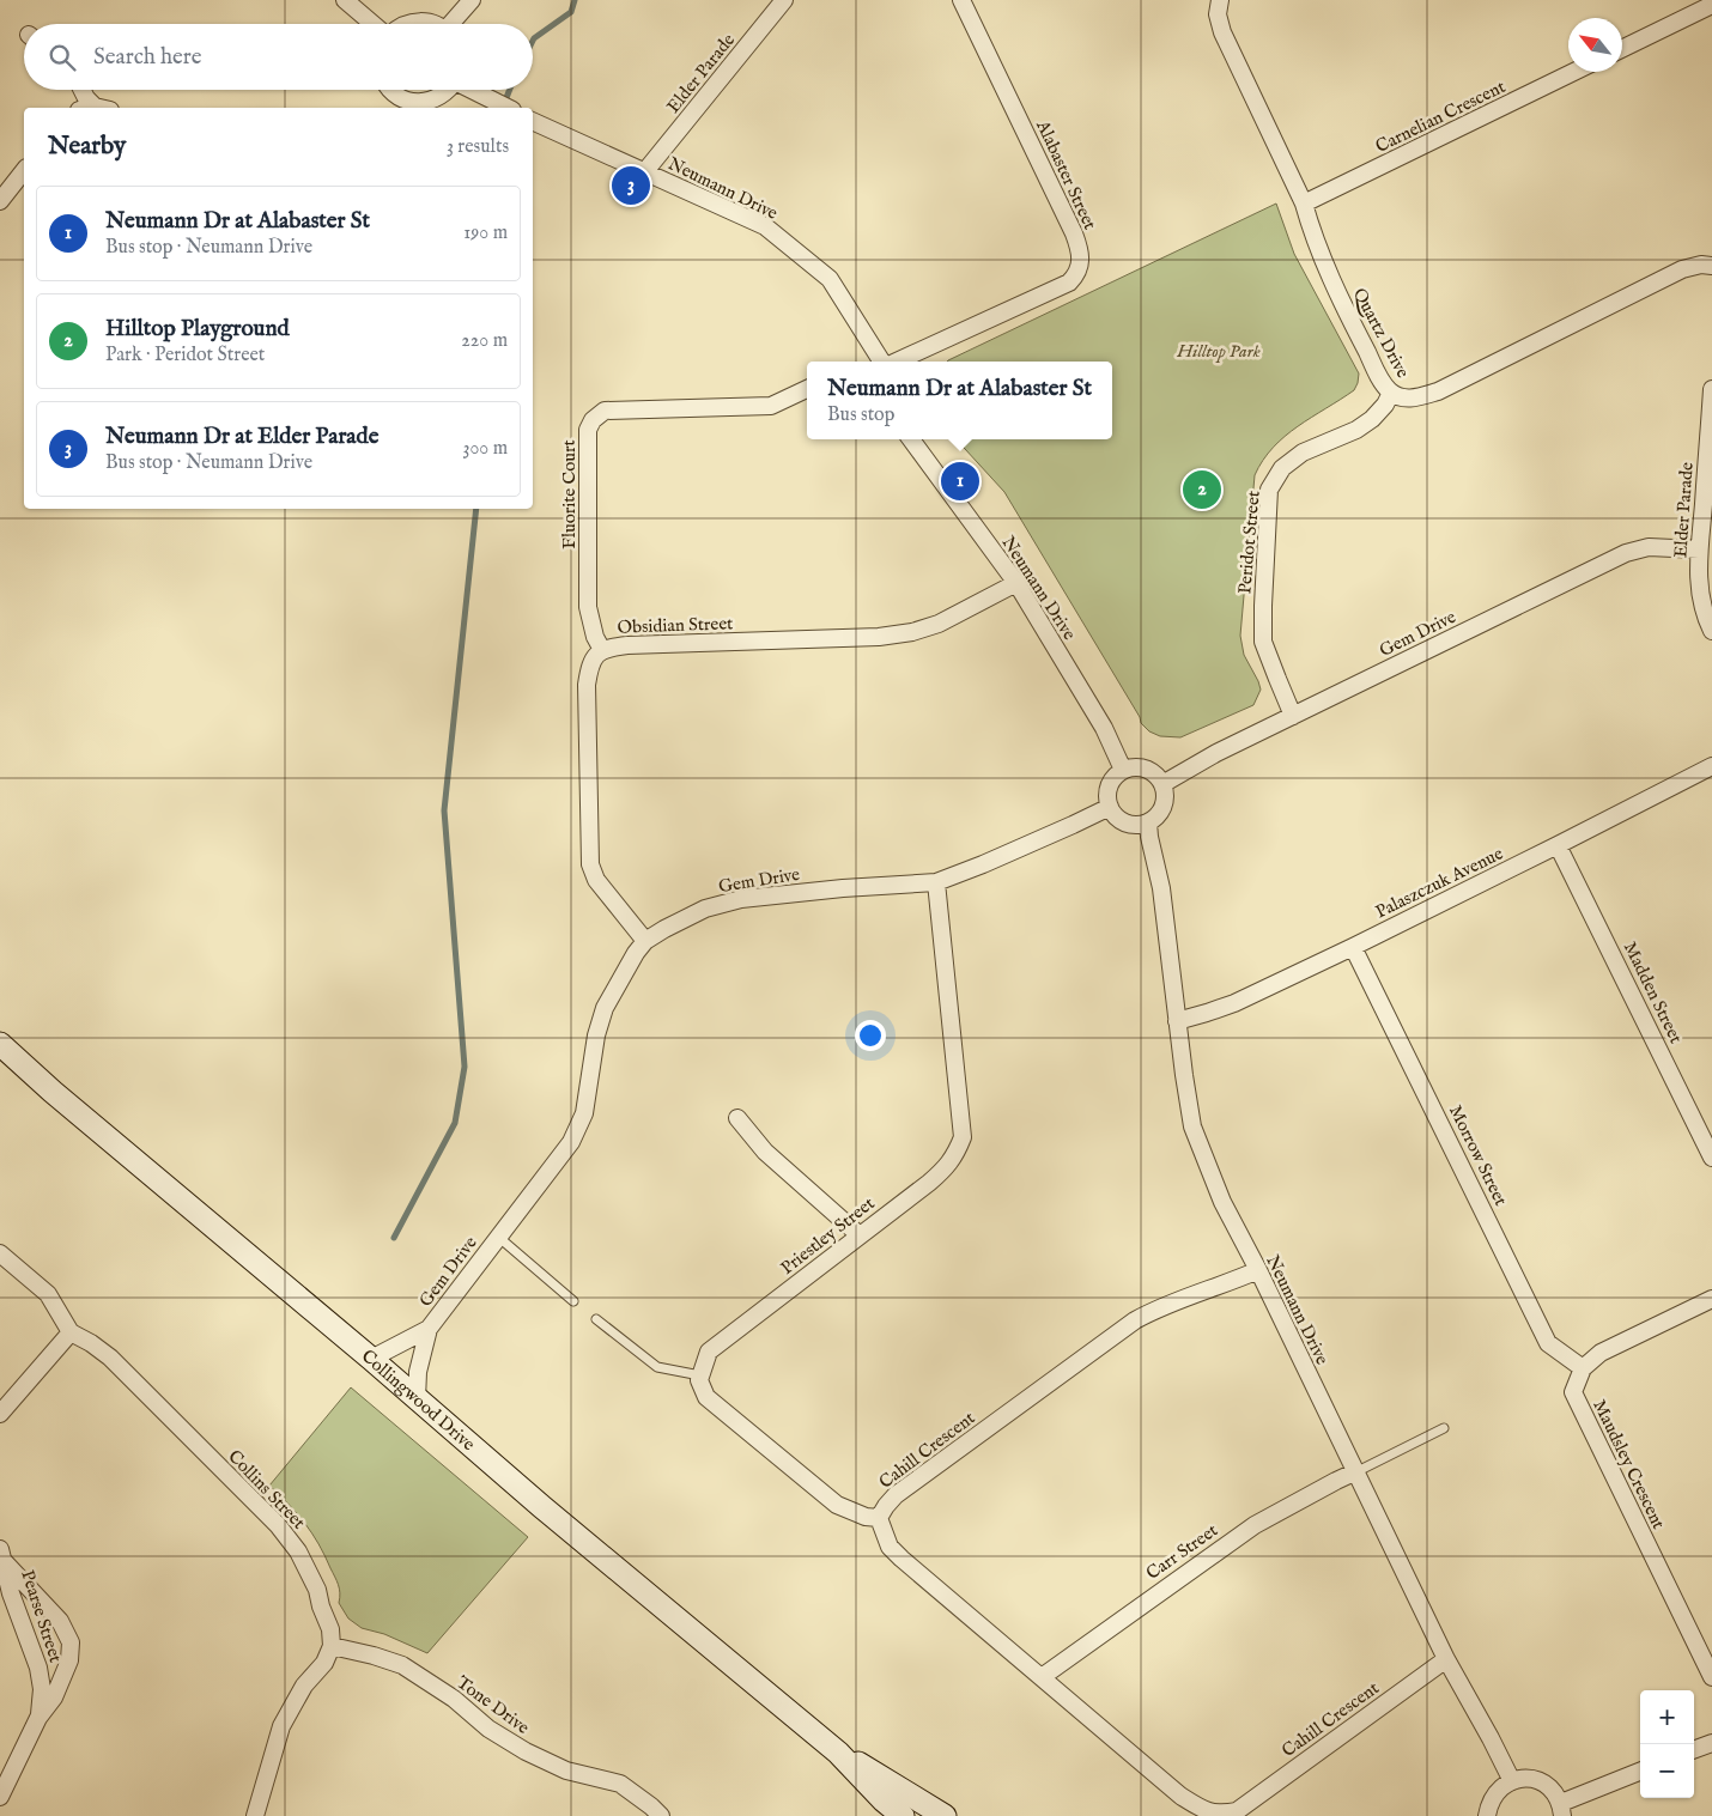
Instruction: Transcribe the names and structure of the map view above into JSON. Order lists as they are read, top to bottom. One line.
{"streets":{"main road":["Collingwood Drive"],"street":["Elder Parade","Carnelian Crescent","Alabaster Street","Neumann Drive","Quartz Drive","Fluorite Court","Peridot Street","Obsidian Street","Gem Drive","Palaszczuk Avenue","Madden Street","Morrow Street","Priestley Street","Cahill Crescent","Maudsley Crescent","Collins Street","Carr Street","Pearse Street","Tone Drive"]},"crossings":[["Elder Parade","Neumann Drive"],["Elder Parade","Gem Drive"],["Carnelian Crescent","Quartz Drive"],["Neumann Drive","Obsidian Street"],["Neumann Drive","Gem Drive"],["Neumann Drive","Palaszczuk Avenue"],["Neumann Drive","Cahill Crescent"],["Neumann Drive","Carr Street"],["Quartz Drive","Peridot Street"],["Fluorite Court","Obsidian Street"],["Peridot Street","Gem Drive"],["Obsidian Street","Gem Drive"],["Gem Drive","Priestley Street"],["Gem Drive","Collingwood Drive"],["Palaszczuk Avenue","Madden Street"],["Palaszczuk Avenue","Morrow Street"],["Morrow Street","Maudsley Crescent"],["Cahill Crescent","Carr Street"],["Collins Street","Tone Drive"]],"parks":["Hilltop Park"],"north":"top left","page":{"search":"Search here","heading":["Nearby","3 results"],"pins":["3","1","2"],"list":[{"mark":"1","name":"Neumann Dr at Alabaster St","note":"Bus stop · Neumann Drive","value":"190 m"},{"mark":"2","name":"Hilltop Playground","note":"Park · Peridot Street","value":"220 m"},{"mark":"3","name":"Neumann Dr at Elder Parade","note":"Bus stop · Neumann Drive","value":"300 m"}],"popup":["Neumann Dr at Alabaster St","Bus stop"],"map_buttons":["+","−"]}}
